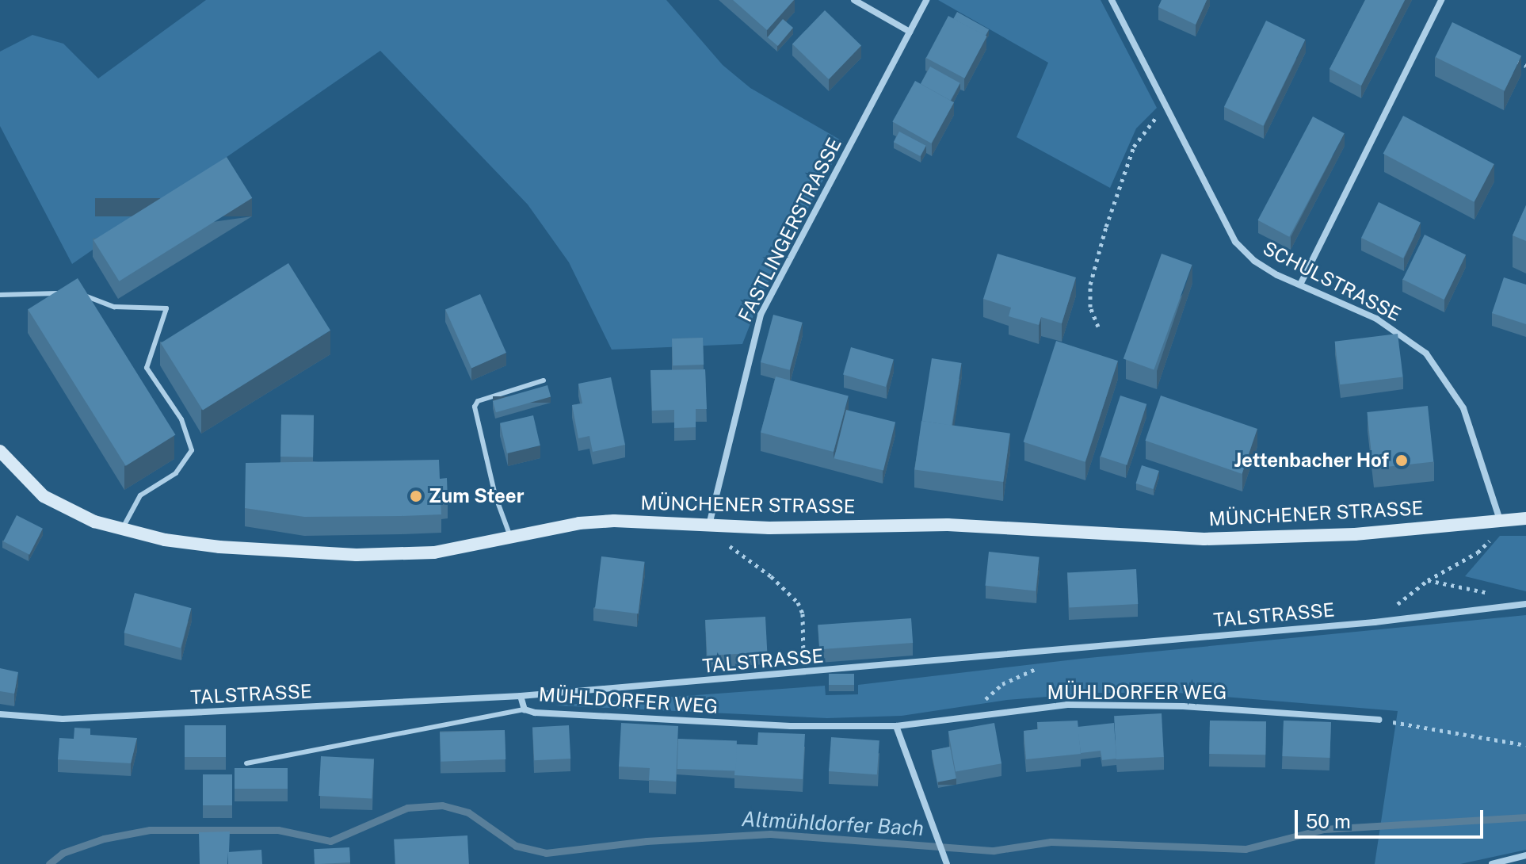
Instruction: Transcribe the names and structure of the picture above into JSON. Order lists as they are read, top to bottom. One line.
{"streets":{"street":["FASTLINGERSTRASSE","SCHULSTRASSE","MÜNCHENER STRASSE","TALSTRASSE","MÜHLDORFER WEG"]},"crossings":[["FASTLINGERSTRASSE","MÜNCHENER STRASSE"],["SCHULSTRASSE","MÜNCHENER STRASSE"],["TALSTRASSE","MÜHLDORFER WEG"]],"water":["Altmühldorfer Bach"],"places":["Jettenbacher Hof","Zum Steer"],"scale_bar":"50 m"}
